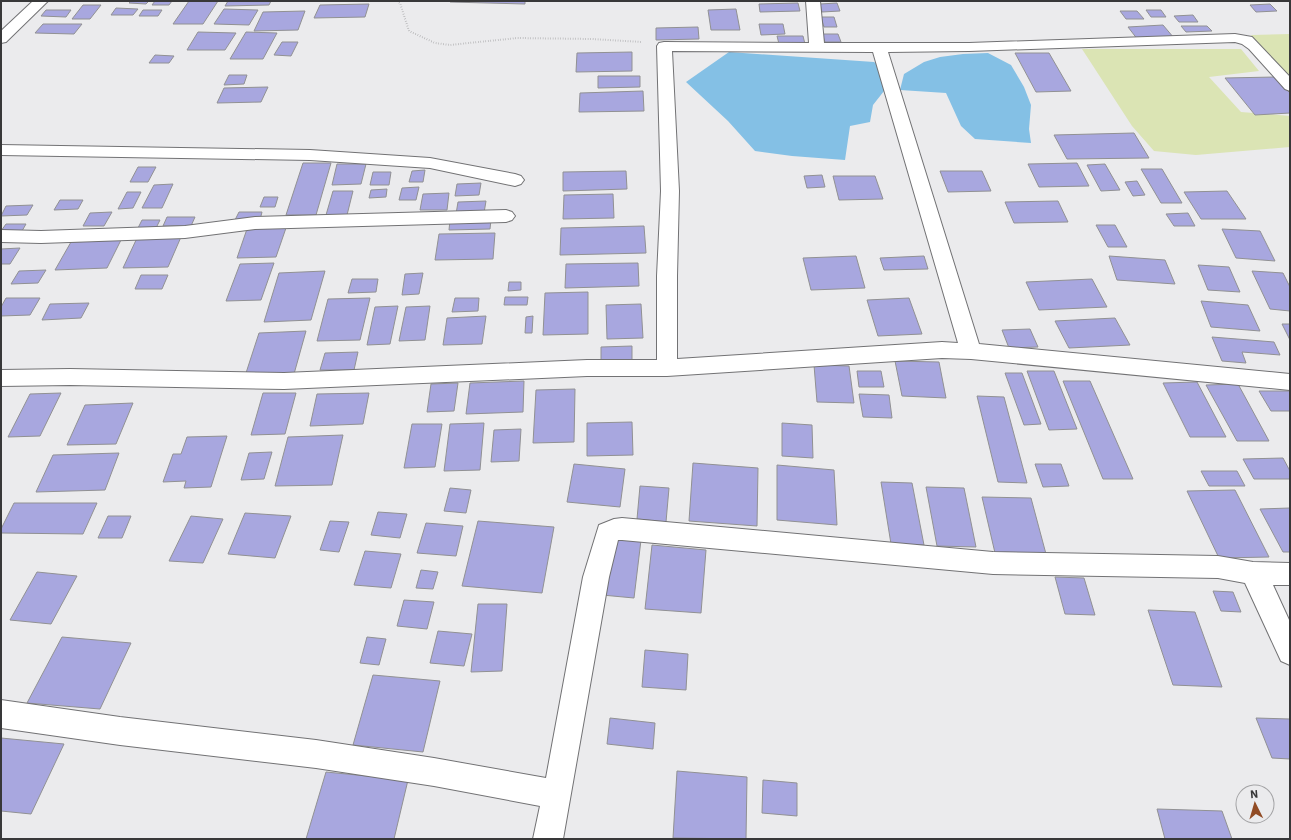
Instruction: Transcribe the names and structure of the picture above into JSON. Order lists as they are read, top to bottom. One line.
{"north":"top"}
